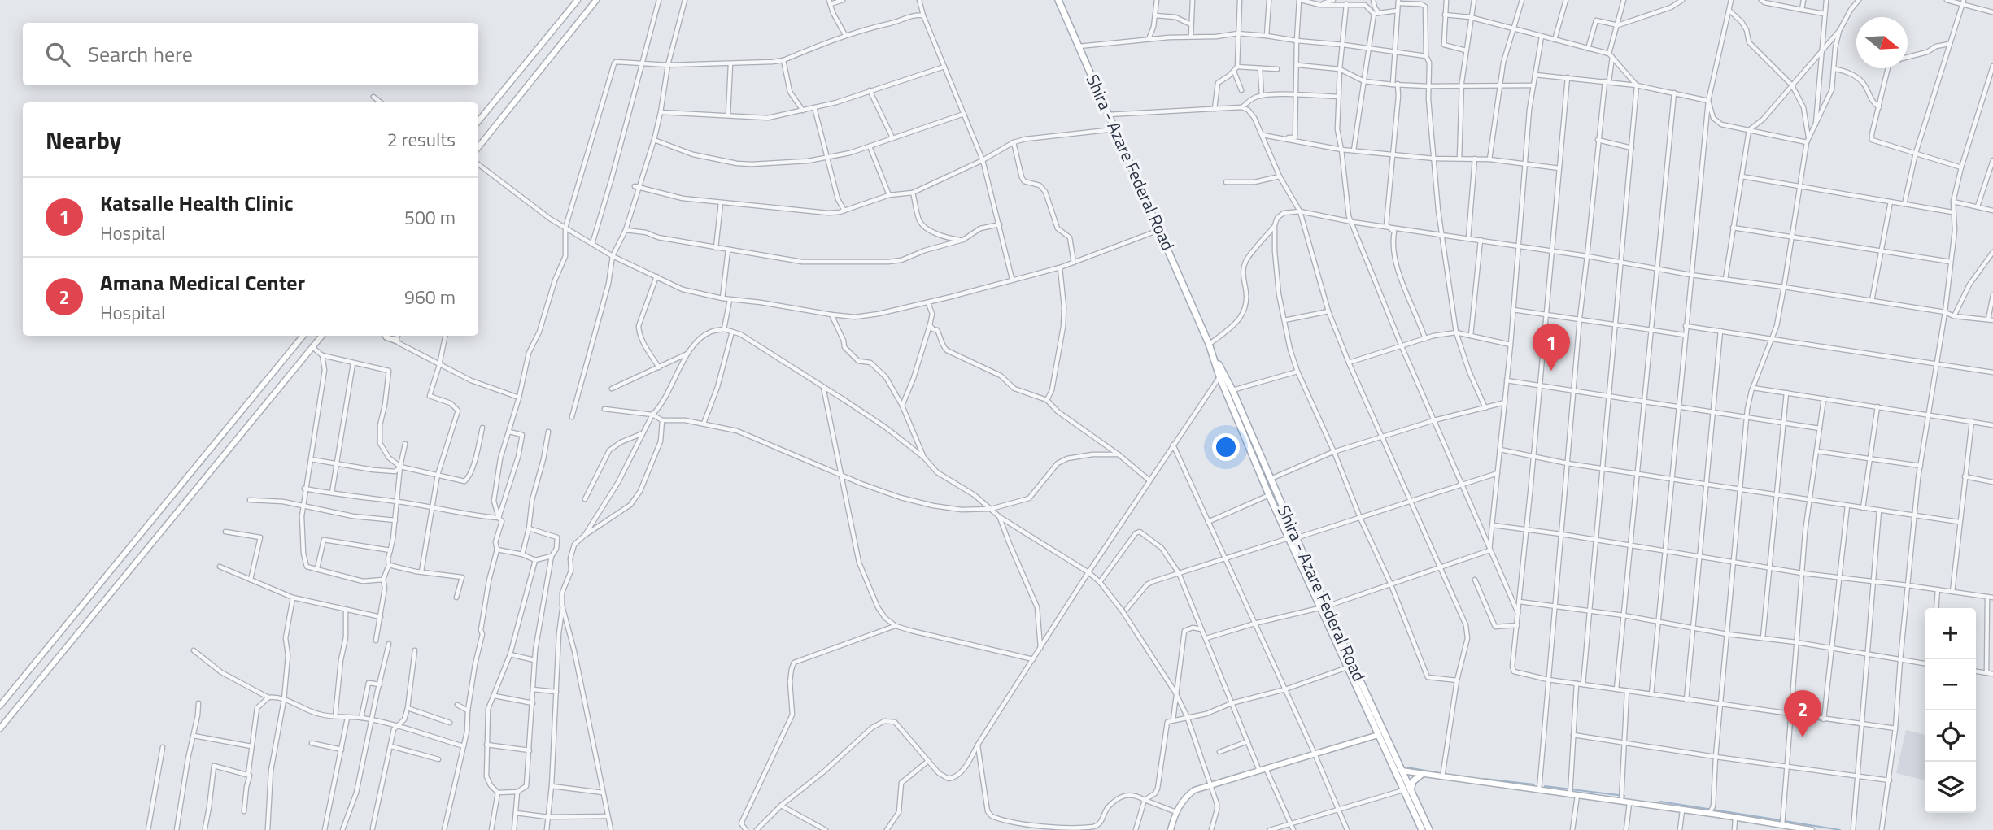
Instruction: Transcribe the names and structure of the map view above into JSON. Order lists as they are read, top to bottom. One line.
{"streets":{"main road":["Shira - Azare Federal Road"]},"north":"right","page":{"search":"Search here","heading":["Nearby","2 results"],"list":[{"mark":"1","name":"Katsalle Health Clinic","note":"Hospital","value":"500 m"},{"mark":"2","name":"Amana Medical Center","note":"Hospital","value":"960 m"}],"pins":["1","2"],"map_buttons":["+","−"]}}
